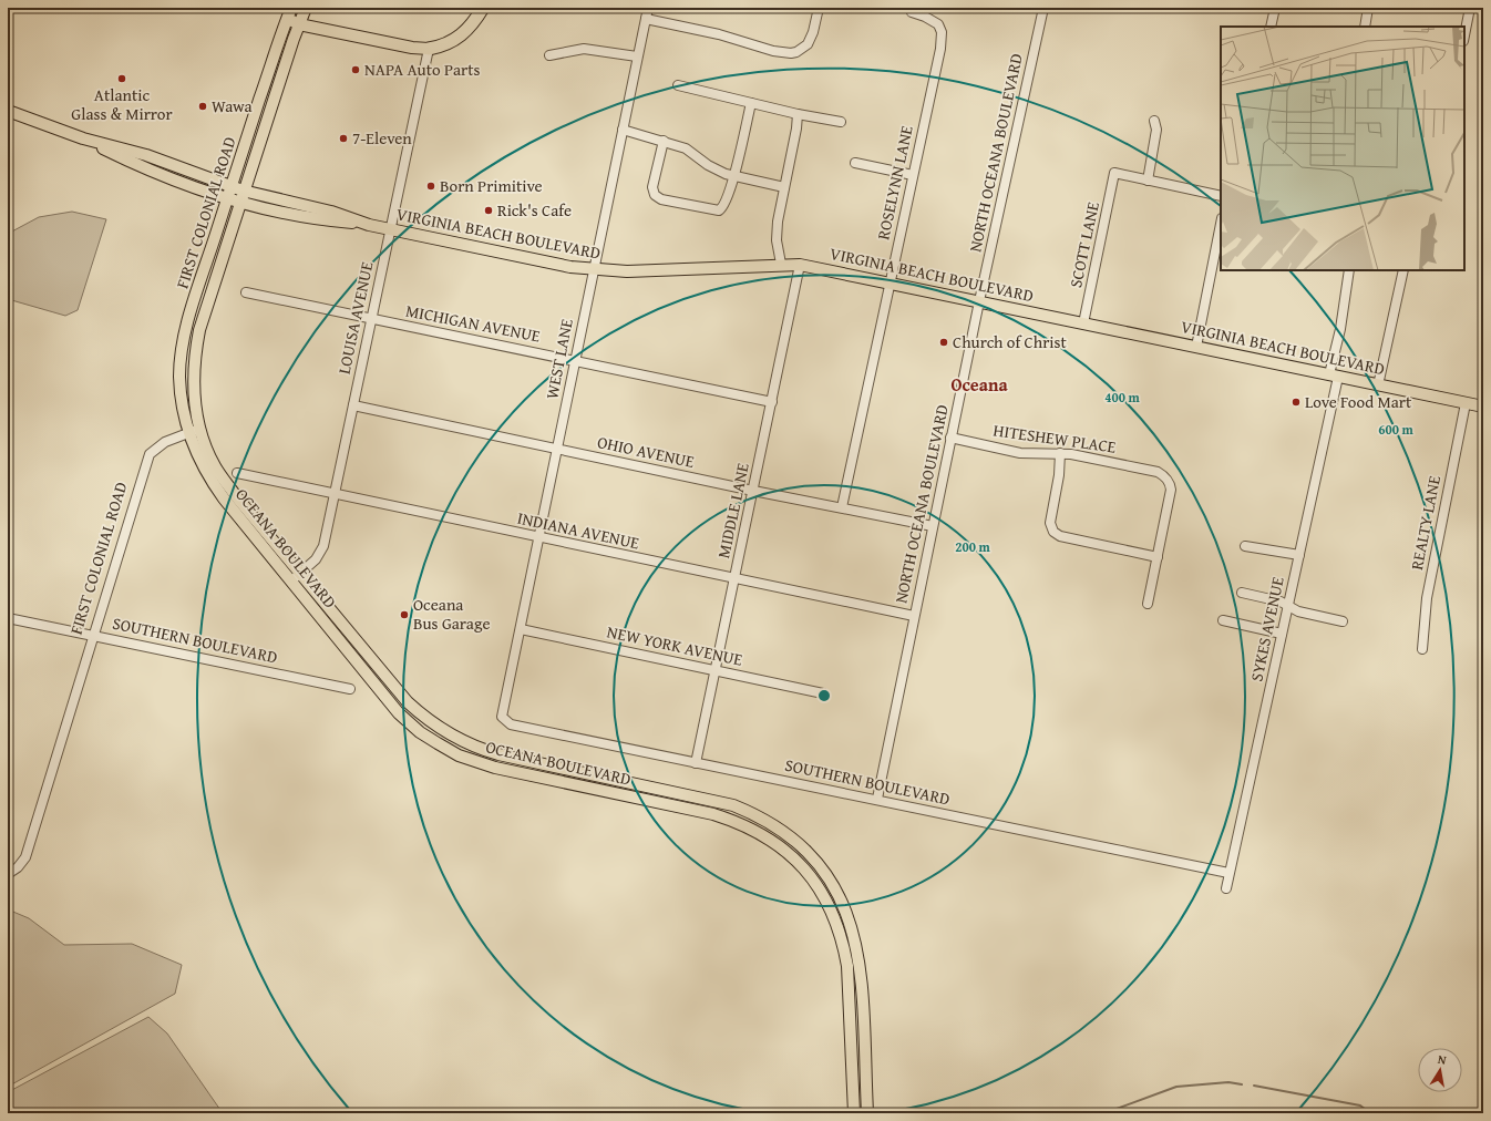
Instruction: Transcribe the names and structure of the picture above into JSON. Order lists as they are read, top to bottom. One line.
{"streets":{"main road":["FIRST COLONIAL ROAD","VIRGINIA BEACH BOULEVARD","OCEANA BOULEVARD"],"street":["NORTH OCEANA BOULEVARD","ROSELYNN LANE","SCOTT LANE","LOUISA AVENUE","MICHIGAN AVENUE","WEST LANE","HITESHEW PLACE","OHIO AVENUE","MIDDLE LANE","REALTY LANE","INDIANA AVENUE","SYKES AVENUE","SOUTHERN BOULEVARD","NEW YORK AVENUE"]},"crossings":[["NORTH OCEANA BOULEVARD","VIRGINIA BEACH BOULEVARD"],["NORTH OCEANA BOULEVARD","HITESHEW PLACE"],["NORTH OCEANA BOULEVARD","OHIO AVENUE"],["NORTH OCEANA BOULEVARD","INDIANA AVENUE"],["NORTH OCEANA BOULEVARD","SOUTHERN BOULEVARD"],["ROSELYNN LANE","VIRGINIA BEACH BOULEVARD"],["ROSELYNN LANE","OHIO AVENUE"],["FIRST COLONIAL ROAD","VIRGINIA BEACH BOULEVARD"],["FIRST COLONIAL ROAD","OCEANA BOULEVARD"],["FIRST COLONIAL ROAD","SOUTHERN BOULEVARD"],["VIRGINIA BEACH BOULEVARD","SCOTT LANE"],["VIRGINIA BEACH BOULEVARD","LOUISA AVENUE"],["VIRGINIA BEACH BOULEVARD","WEST LANE"],["VIRGINIA BEACH BOULEVARD","MIDDLE LANE"],["VIRGINIA BEACH BOULEVARD","REALTY LANE"],["VIRGINIA BEACH BOULEVARD","SYKES AVENUE"],["LOUISA AVENUE","MICHIGAN AVENUE"],["LOUISA AVENUE","OHIO AVENUE"],["LOUISA AVENUE","INDIANA AVENUE"],["LOUISA AVENUE","OCEANA BOULEVARD"],["MICHIGAN AVENUE","WEST LANE"],["MICHIGAN AVENUE","MIDDLE LANE"],["WEST LANE","OHIO AVENUE"],["WEST LANE","INDIANA AVENUE"],["WEST LANE","SOUTHERN BOULEVARD"],["WEST LANE","NEW YORK AVENUE"],["OHIO AVENUE","MIDDLE LANE"],["MIDDLE LANE","INDIANA AVENUE"],["MIDDLE LANE","SOUTHERN BOULEVARD"],["MIDDLE LANE","NEW YORK AVENUE"],["SYKES AVENUE","SOUTHERN BOULEVARD"]],"districts":["Oceana"],"places":["NAPA Auto Parts","Atlantic Glass & Mirror","Wawa","7-Eleven","Born Primitive","Rick's Cafe","Church of Christ","Love Food Mart","Oceana Bus Garage"],"north":"top","rings":["400 m","600 m","200 m"]}
